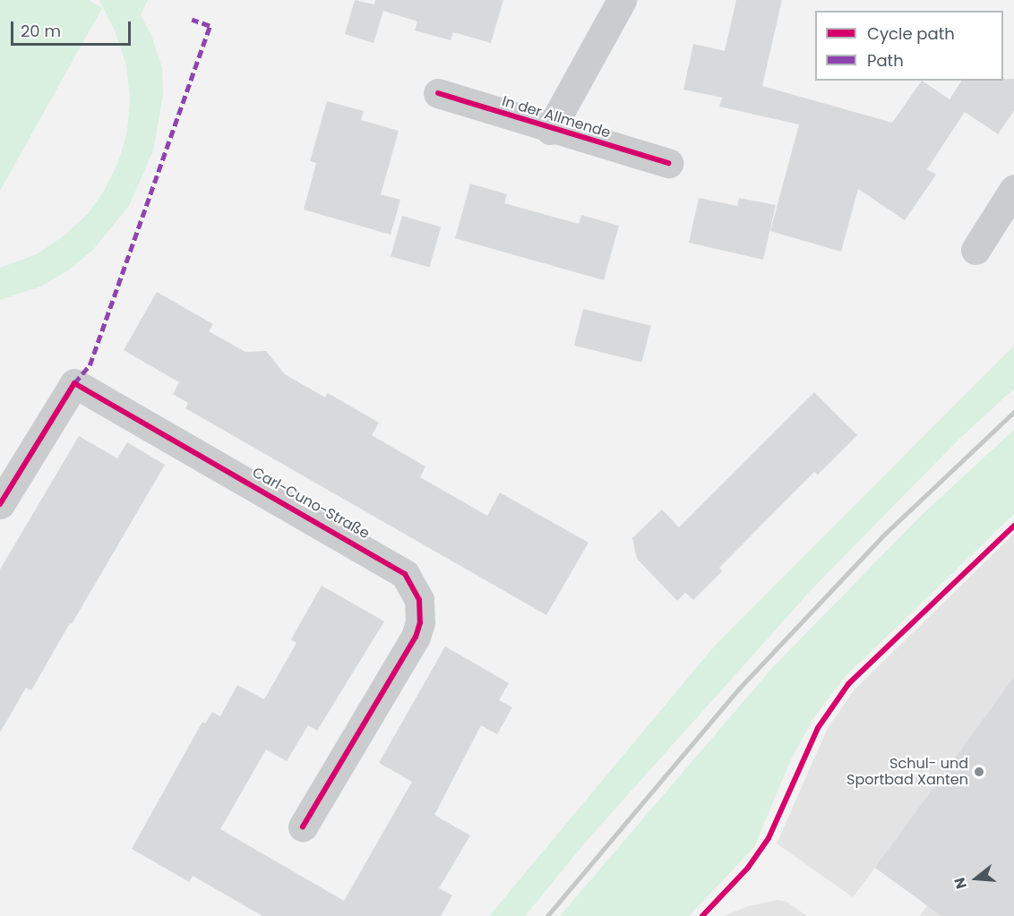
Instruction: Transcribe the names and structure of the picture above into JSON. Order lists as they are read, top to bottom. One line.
{"streets":{"street":["In der Allmende","Carl-Cuno-Straße"]},"places":["Schul- und Sportbad Xanten"],"legend":["Cycle path","Path"],"scale_bar":"20 m","north":"left"}
